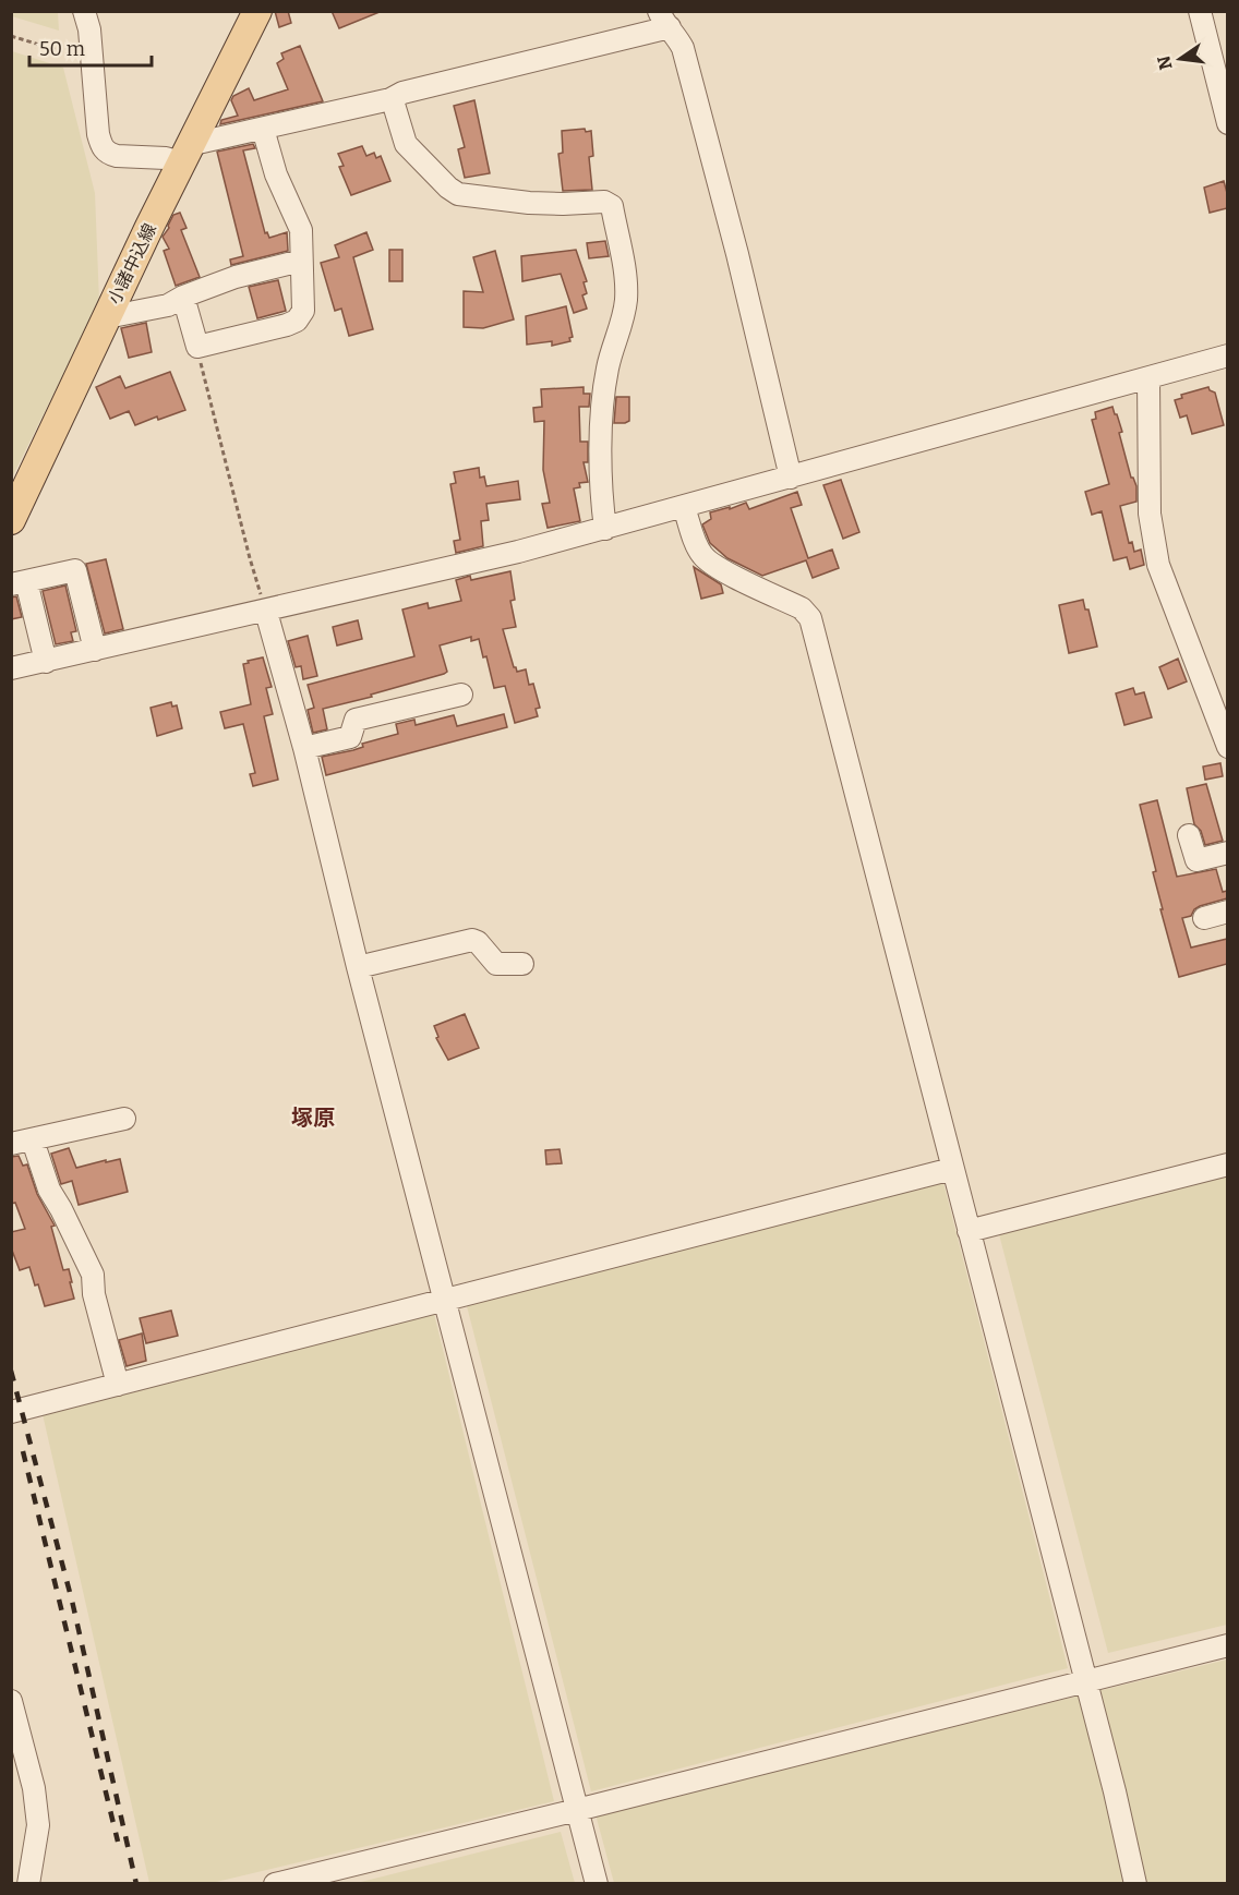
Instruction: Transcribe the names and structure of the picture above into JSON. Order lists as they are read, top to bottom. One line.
{"streets":{"main road":["小諸中込線"]},"districts":["塚原"],"scale_bar":"50 m","north":"left"}
